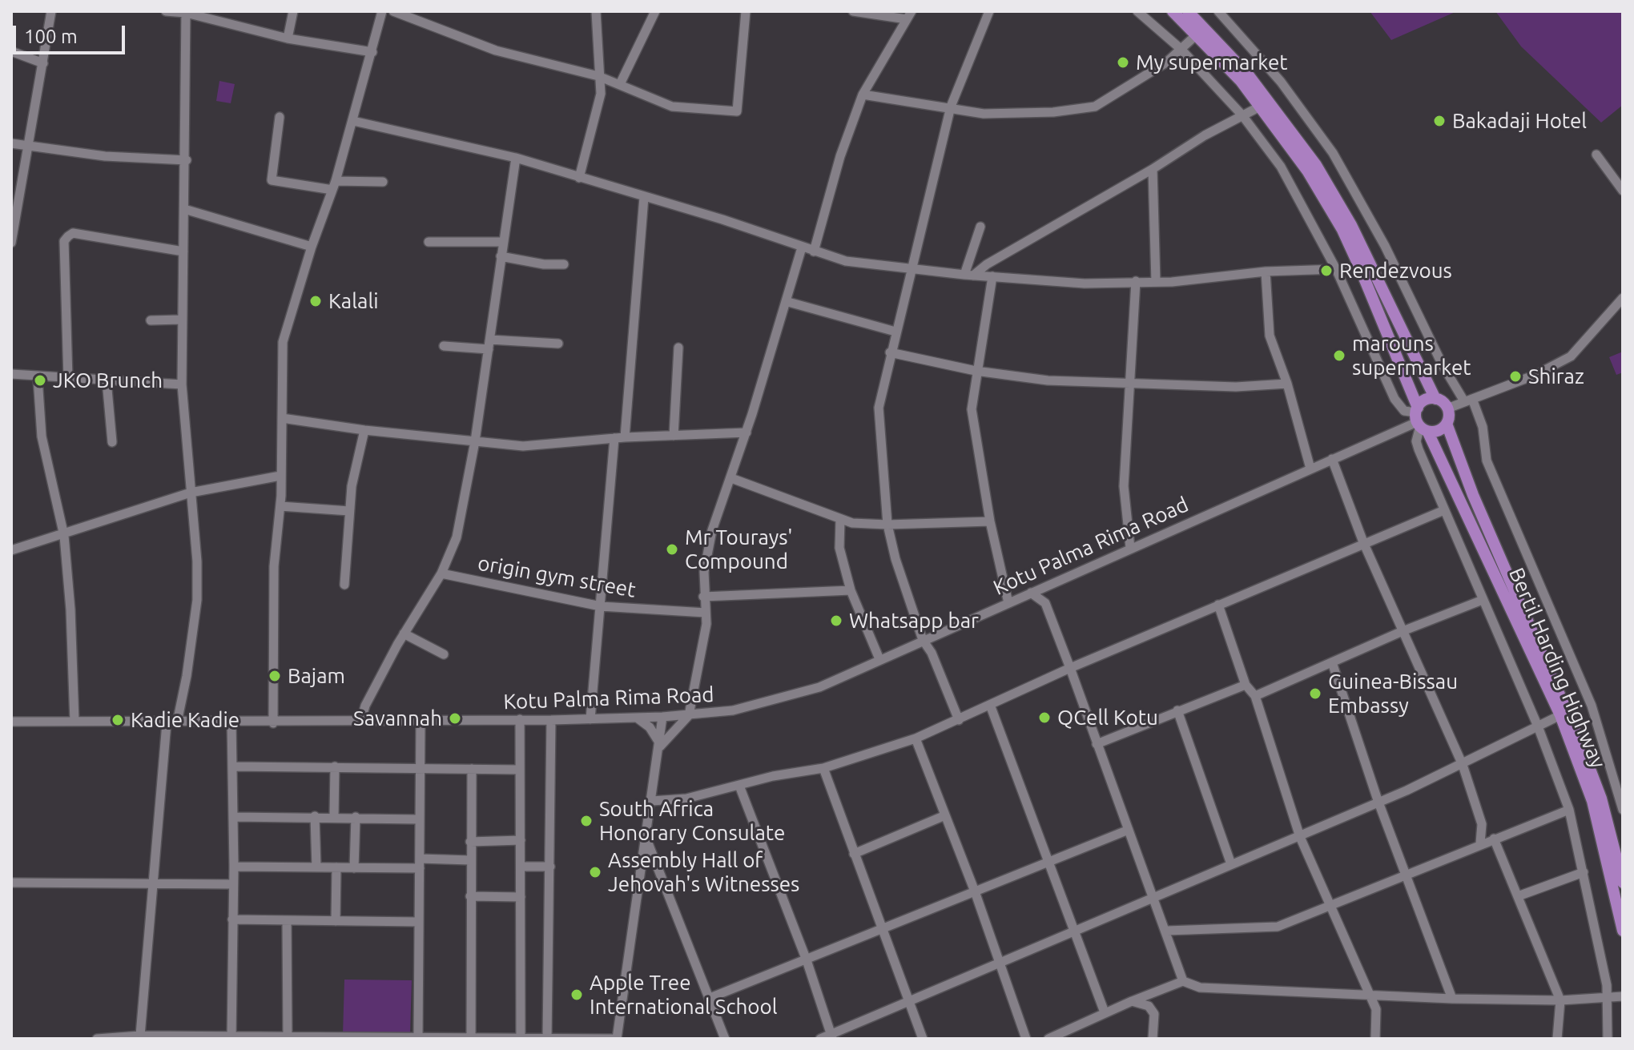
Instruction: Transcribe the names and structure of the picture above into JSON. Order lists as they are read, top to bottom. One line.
{"streets":{"main road":["Bertil Harding Highway"],"street":["Kotu Palma Rima Road","origin gym street"]},"crossings":[["Kotu Palma Rima Road","Bertil Harding Highway"]],"places":["My supermarket","Bakadaji Hotel","Rendezvous","Kalali","marouns supermarket","Shiraz","JKO Brunch","Mr Tourays' Compound","Whatsapp bar","Bajam","Guinea-Bissau Embassy","QCell Kotu","Savannah","Kadie Kadie","South Africa Honorary Consulate","Assembly Hall of Jehovah's Witnesses","Apple Tree International School"],"scale_bar":"100 m"}
